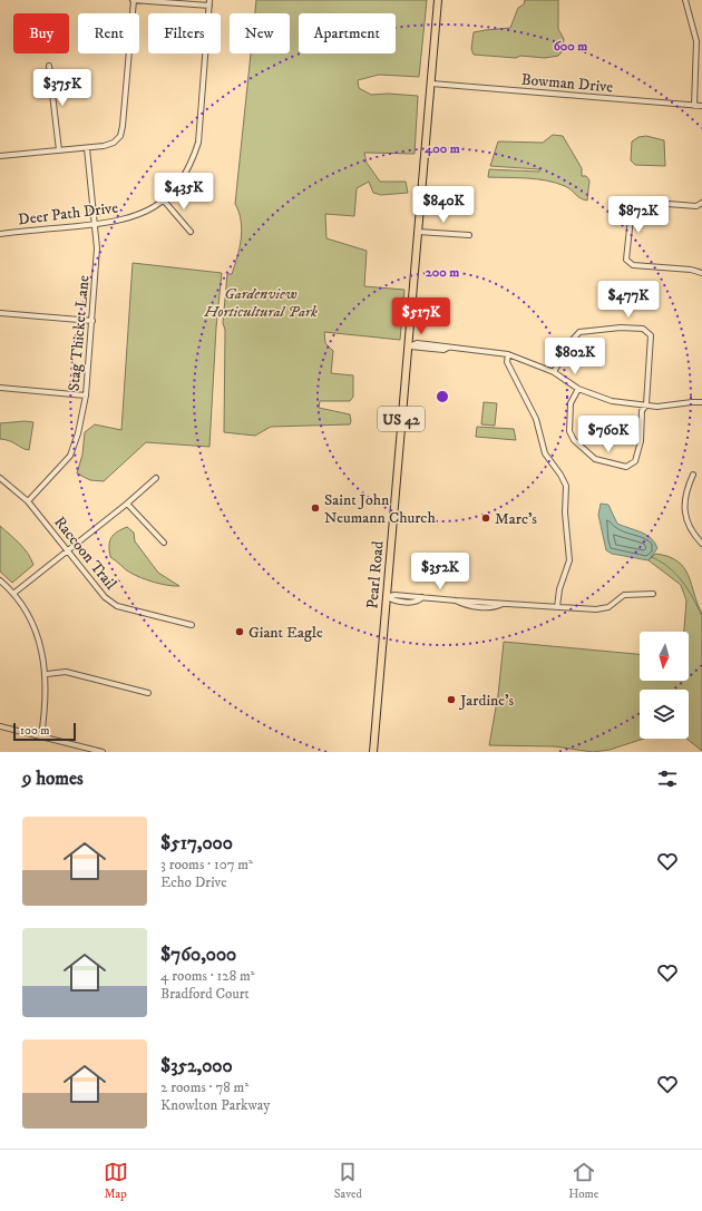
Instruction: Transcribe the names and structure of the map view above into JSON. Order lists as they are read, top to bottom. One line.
{"streets":{"main road":["US 42","Pearl Road"],"street":["Bowman Drive","Deer Path Drive","Stag Thicket Lane","Raccoon Trail"]},"crossings":[["Bowman Drive","Pearl Road"],["Deer Path Drive","Stag Thicket Lane"],["Stag Thicket Lane","Raccoon Trail"]],"parks":["Gardenview Horticultural Park"],"places":["Saint John Neumann Church","Marc's","Giant Eagle","Jardine's"],"scale_bar":"100 m","north":"bottom","page":{"chip":["Buy","Rent","Filters","New","Apartment"],"price":["$375K","$435K","$840K","$872K","$477K","$517K","$802K","$760K","$352K"],"scale":"100 m","heading":"9 homes","list":[{"name":"$517,000","note":"3 rooms · 107 m² · Echo Drive"},{"name":"$760,000","note":"4 rooms · 128 m² · Bradford Court"},{"name":"$352,000","note":"2 rooms · 78 m² · Knowlton Parkway"}],"tabs":["Map","Saved","Home"]},"rings":["600 m","400 m","200 m"]}
